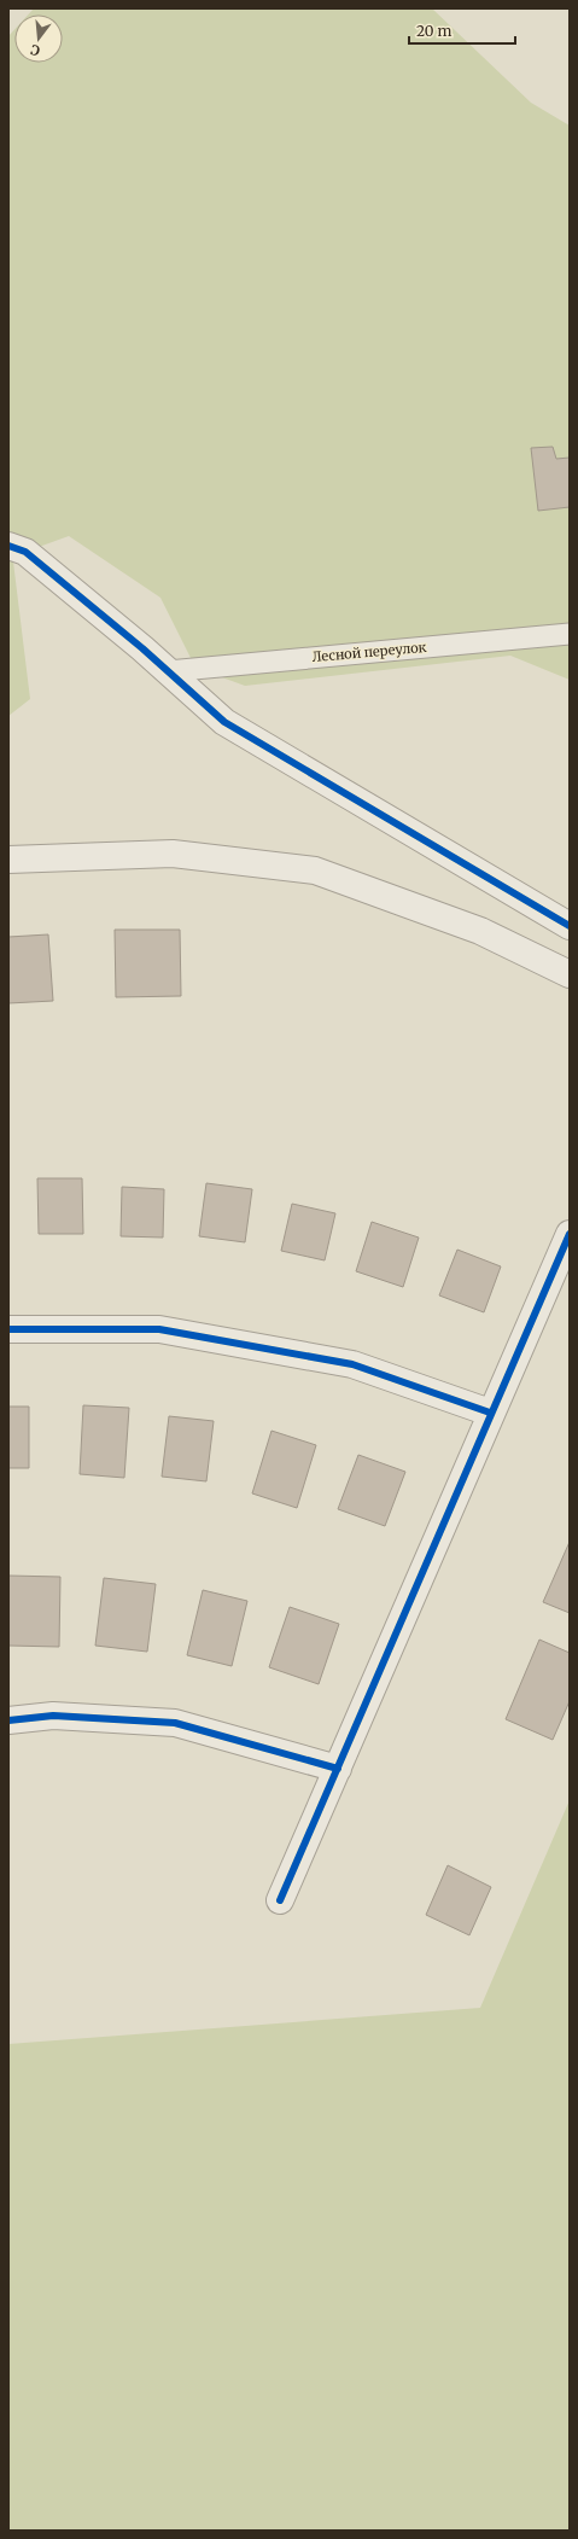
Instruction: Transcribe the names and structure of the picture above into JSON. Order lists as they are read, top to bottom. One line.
{"streets":{"lane":["Лесной переулок"]},"scale_bar":"20 m","north":"bottom"}
